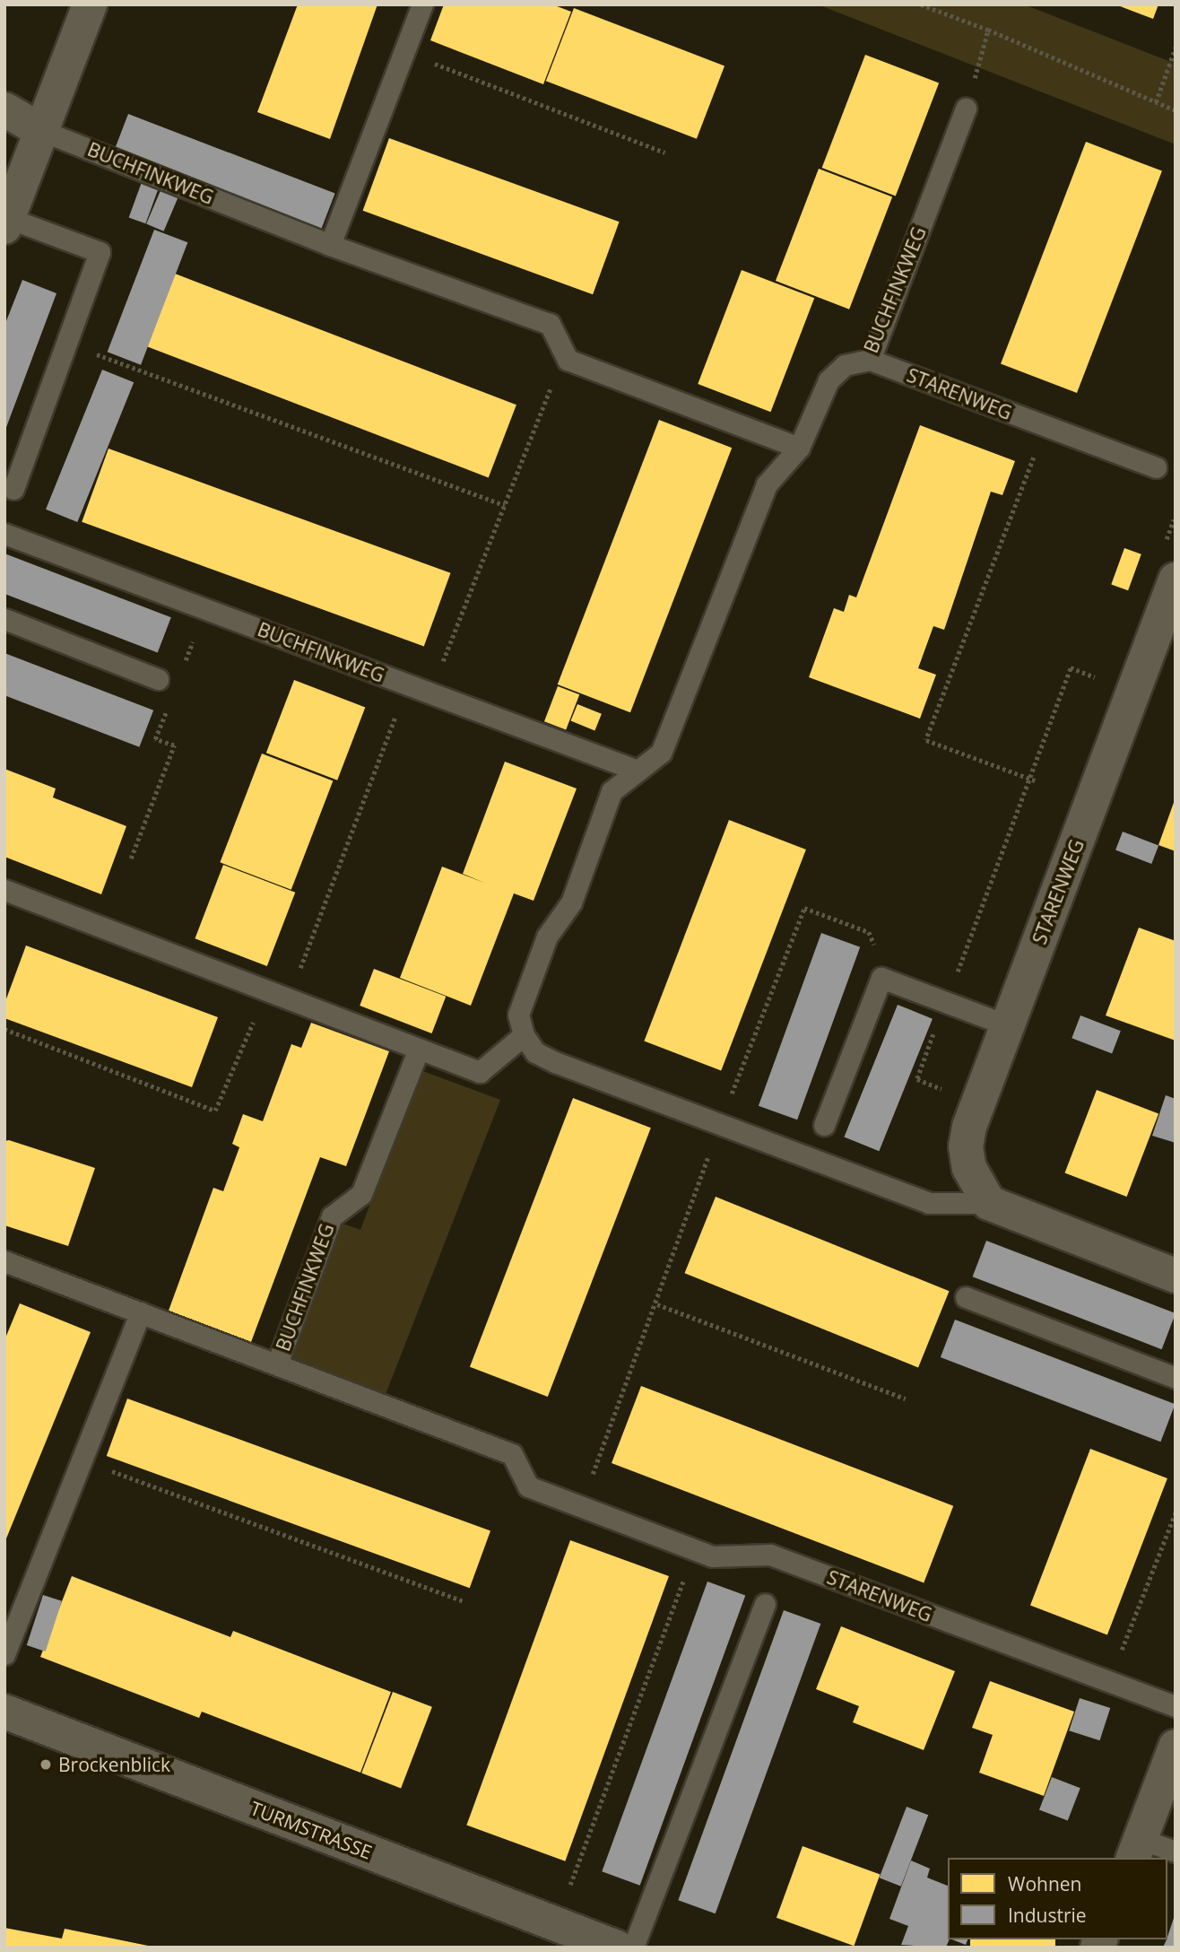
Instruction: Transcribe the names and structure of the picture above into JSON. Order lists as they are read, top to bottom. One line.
{"streets":{"street":["BUCHFINKWEG","STARENWEG","TURMSTRASSE"]},"crossings":[["BUCHFINKWEG","STARENWEG"]],"places":["Brockenblick"],"legend":["Wohnen","Industrie"]}
